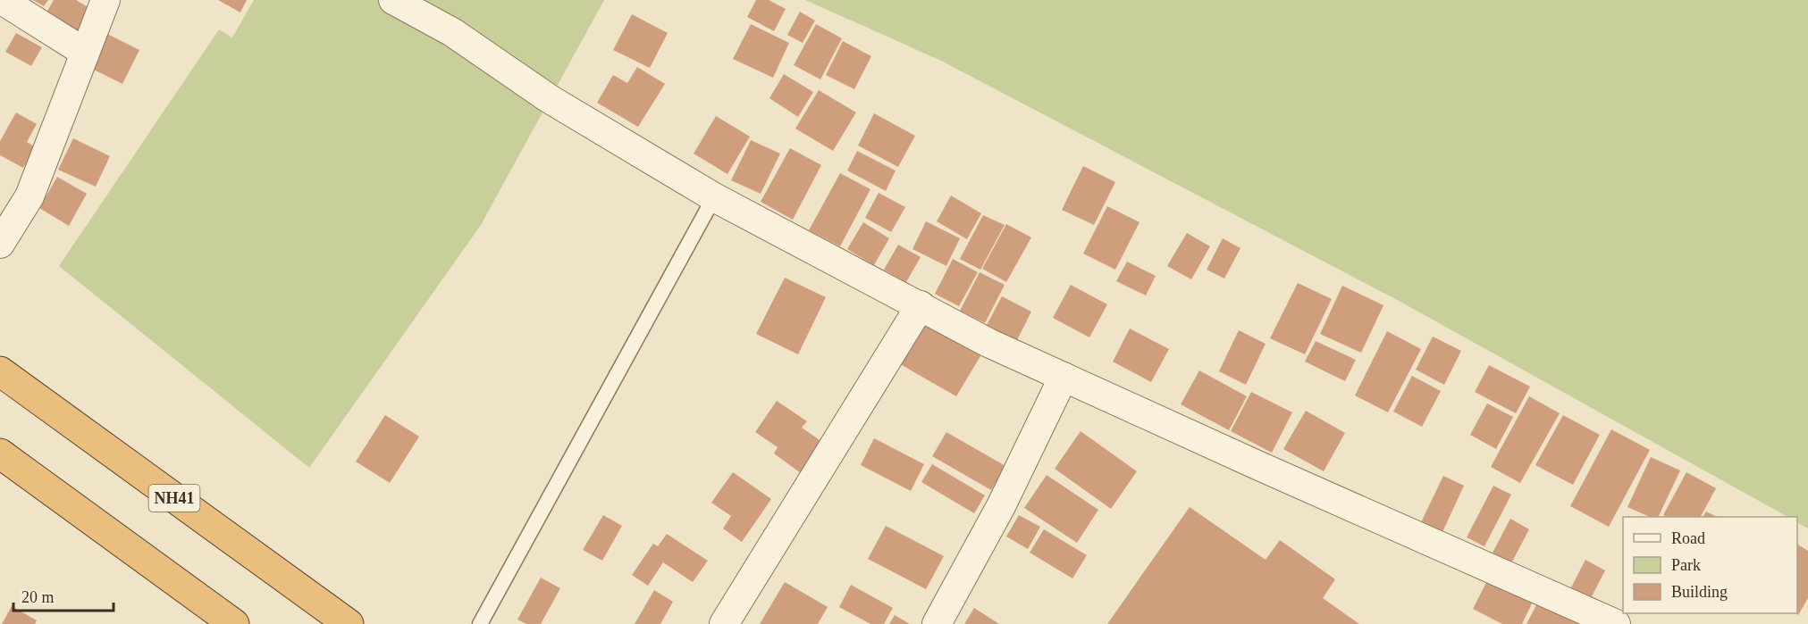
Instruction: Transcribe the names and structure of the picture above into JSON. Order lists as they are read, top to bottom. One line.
{"streets":{"highway":["NH41"]},"legend":["Road","Park","Building"],"scale_bar":"20 m"}
